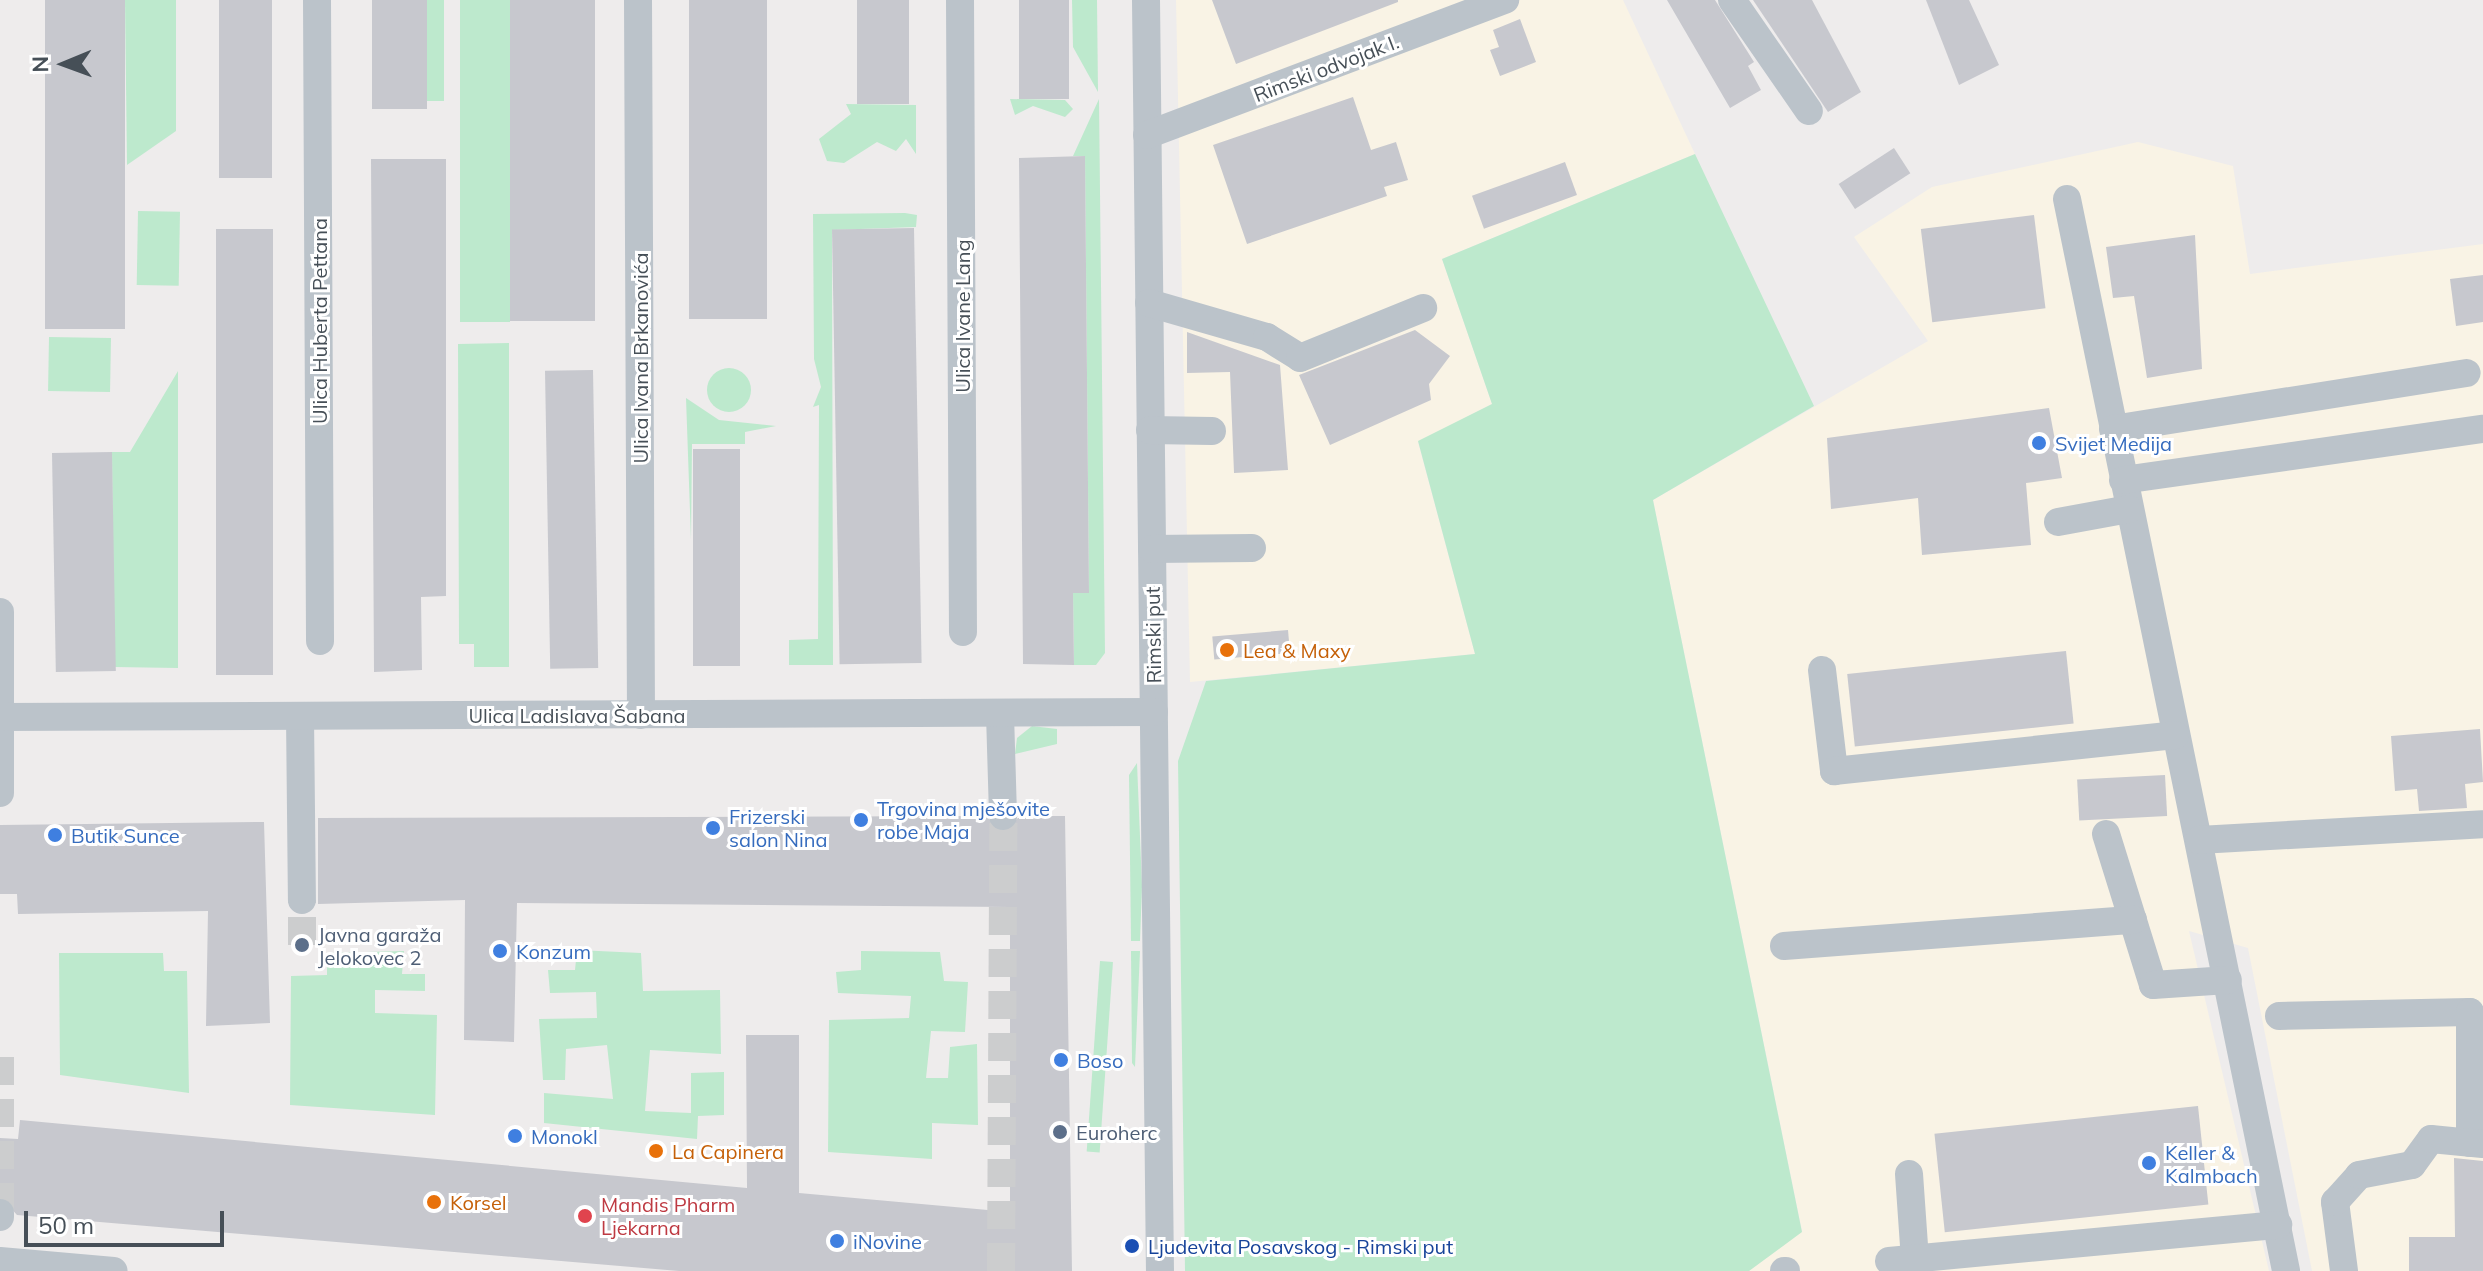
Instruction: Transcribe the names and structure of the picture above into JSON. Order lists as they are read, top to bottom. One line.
{"streets":{"street":["Rimski odvojak I.","Ulica Ivane Lang","Ulica Huberta Pettana","Ulica Ivana Brkanovića","Rimski put","Ulica Ladislava Šabana"]},"crossings":[["Rimski odvojak I.","Rimski put"],["Ulica Ivana Brkanovića","Ulica Ladislava Šabana"],["Rimski put","Ulica Ladislava Šabana"]],"places":["Svijet Medija","Lea & Maxy","Trgovina mješovite robe Maja","Frizerski salon Nina","Butik Sunce","Javna garaža Jelokovec 2","Konzum","Boso","Euroherc","Monokl","La Capinera","Keller & Kalmbach","Korsel","Mandis Pharm Ljekarna","iNovine","Ljudevita Posavskog - Rimski put"],"scale_bar":"50 m","north":"left"}
